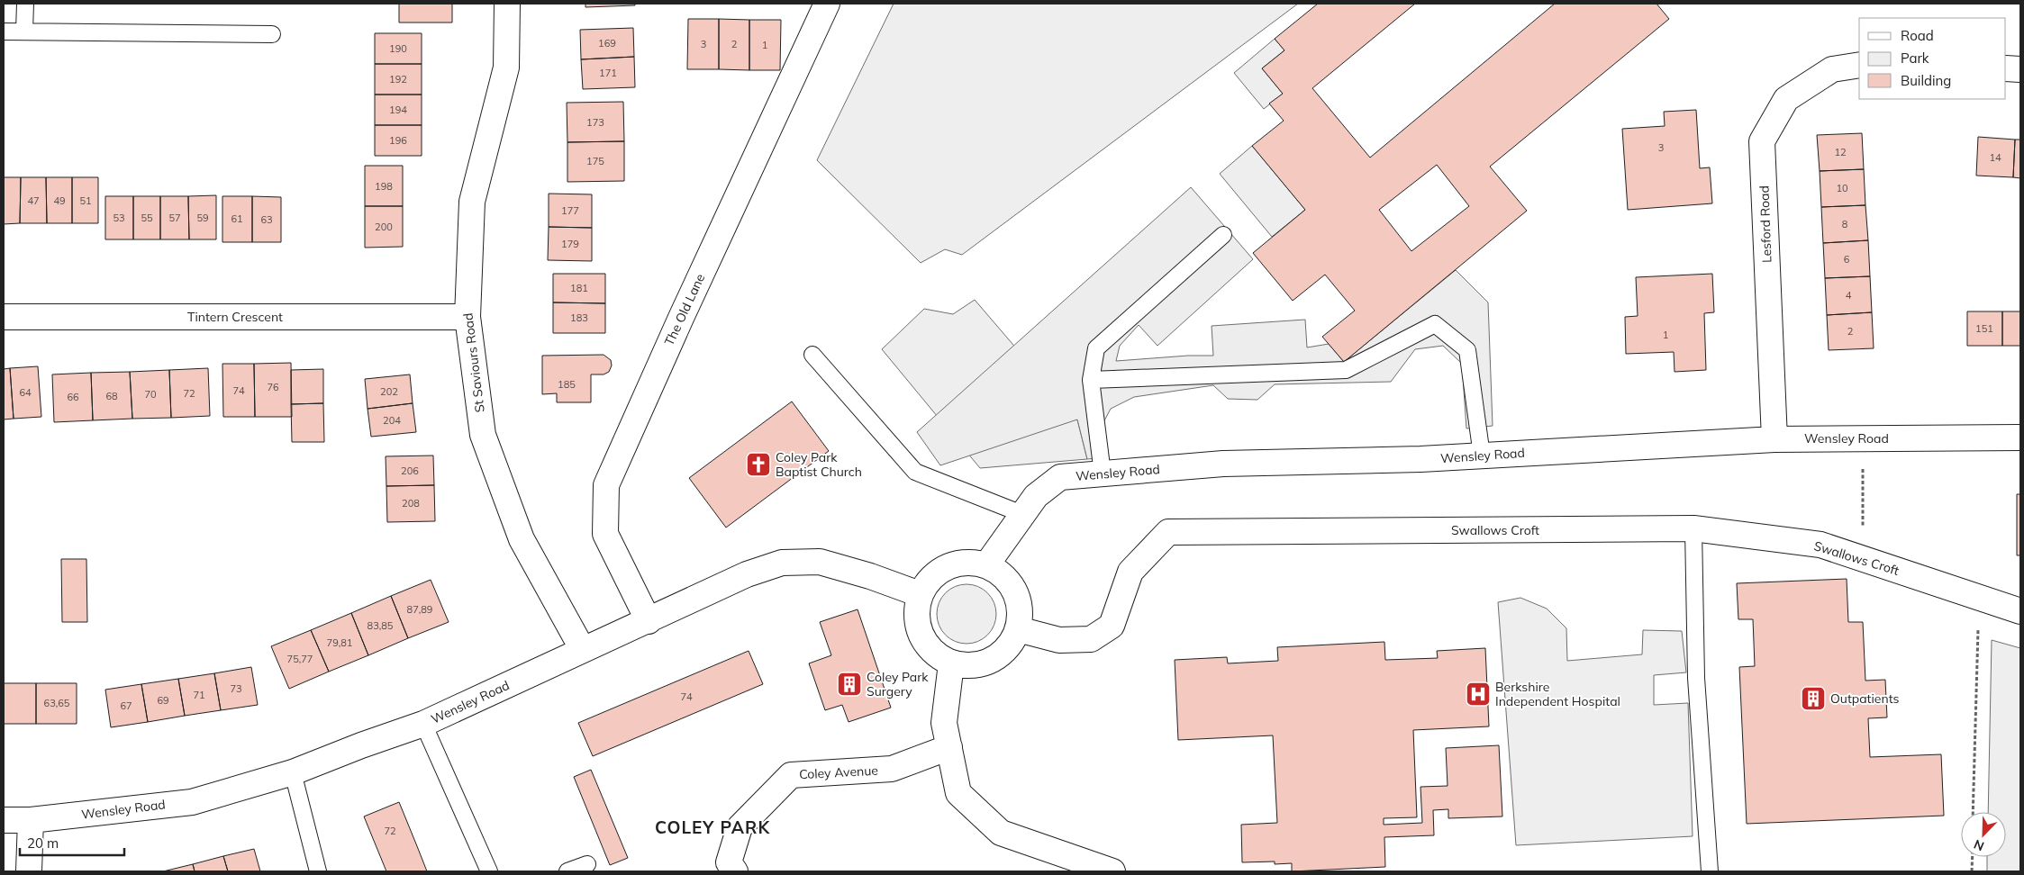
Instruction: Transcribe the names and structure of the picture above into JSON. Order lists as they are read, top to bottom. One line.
{"streets":{"street":["Lesford Road","The Old Lane","Tintern Crescent","St Saviours Road","Wensley Road","Swallows Croft","Coley Avenue"]},"crossings":[["Lesford Road","Wensley Road"],["The Old Lane","Wensley Road"],["Tintern Crescent","St Saviours Road"],["St Saviours Road","Wensley Road"],["Wensley Road","Swallows Croft"]],"districts":["COLEY PARK"],"places":{"church":["Coley Park Baptist Church"],"building":["Coley Park Surgery","Outpatients"],"hospital":["Berkshire Independent Hospital"]},"house_numbers":["169","3","2","1","190","171","192","194","173","196","3","12","14","175","198","10","47","49","51","177","53","55","57","59","61","63","8","200","179","6","181","4","183","151","2","1","185","76","74","202","64","72","70","68","66","204","206","208","87,89","83,85","79,81","75,77","73","71","74","69","63,65","67","72"],"legend":["Road","Park","Building"],"scale_bar":"20 m","north":"bottom left"}
